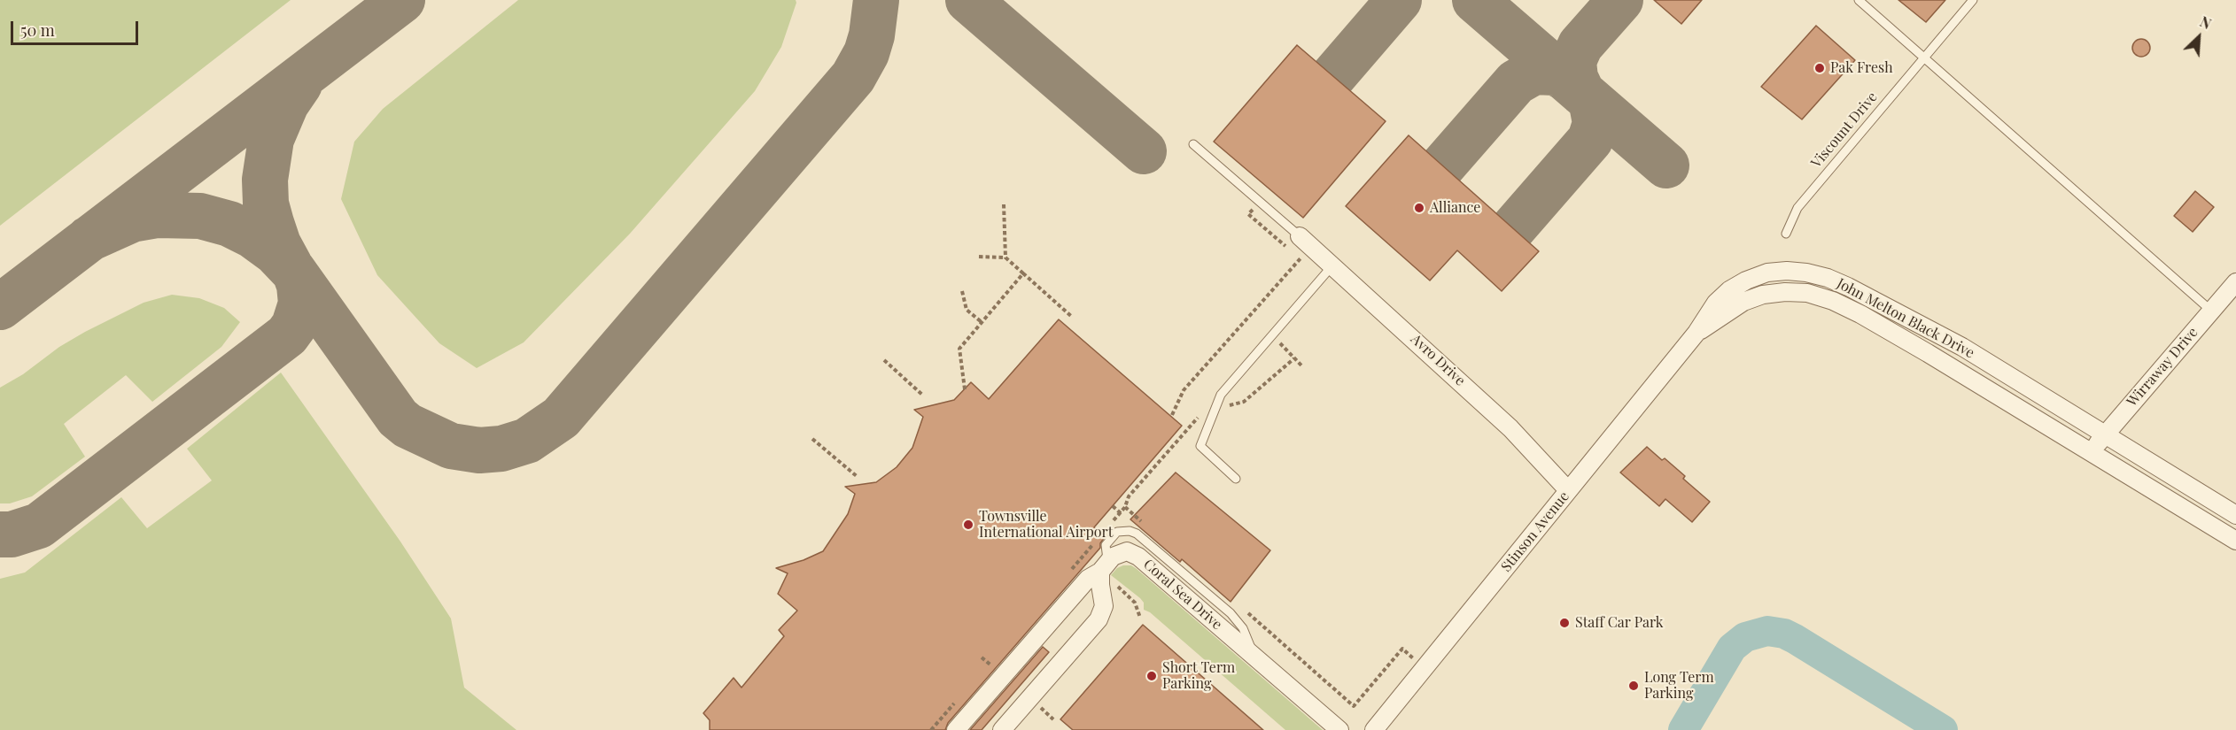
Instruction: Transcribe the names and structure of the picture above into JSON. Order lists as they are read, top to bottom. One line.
{"streets":{"street":["John Melton Black Drive","Avro Drive","Wirraway Drive","Stinson Avenue","Coral Sea Drive"],"lane":["Viscount Drive"]},"crossings":[["John Melton Black Drive","Wirraway Drive"],["John Melton Black Drive","Stinson Avenue"],["Avro Drive","Stinson Avenue"]],"places":["Pak Fresh","Alliance","Townsville International Airport","Staff Car Park","Short Term Parking","Long Term Parking"],"scale_bar":"50 m","north":"top right"}
